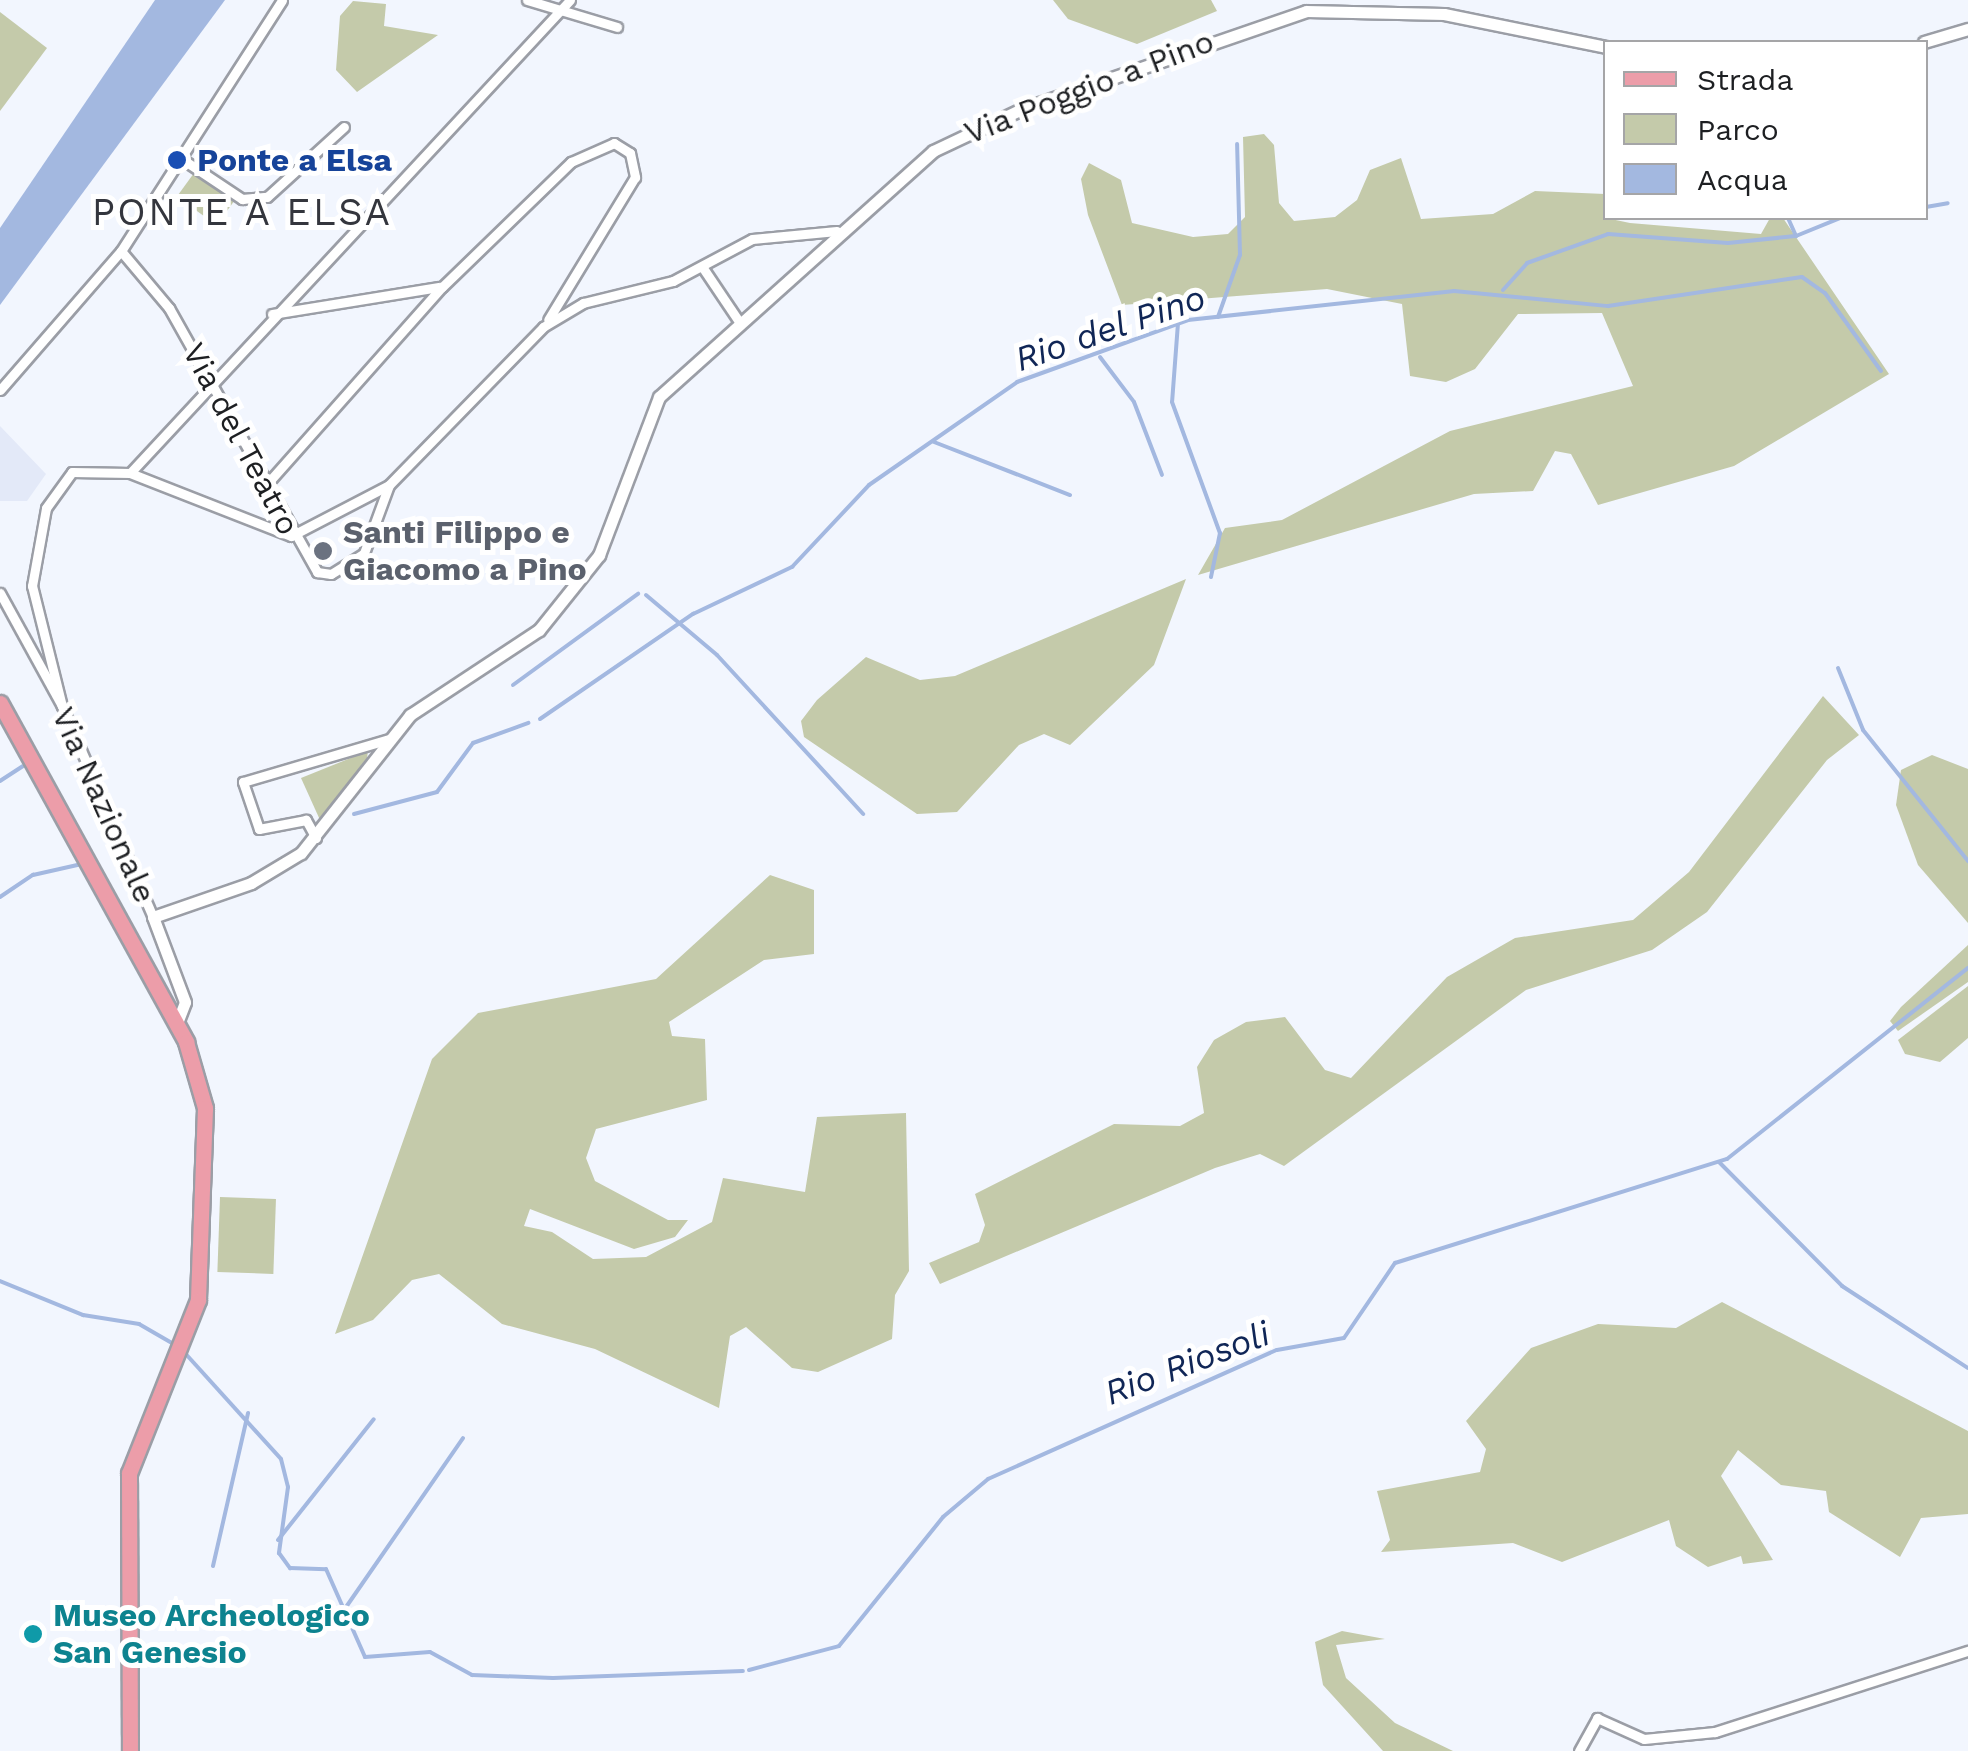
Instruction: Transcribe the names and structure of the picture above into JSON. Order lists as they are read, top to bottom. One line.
{"streets":{"street":["Via Poggio a Pino","Via del Teatro","Via Nazionale"]},"crossings":[["Via Poggio a Pino","Via Nazionale"]],"districts":["PONTE A ELSA"],"water":["Rio del Pino","Rio Riosoli"],"places":["Ponte a Elsa","Santi Filippo e Giacomo a Pino","Museo Archeologico San Genesio"],"legend":["Strada","Parco","Acqua"]}
